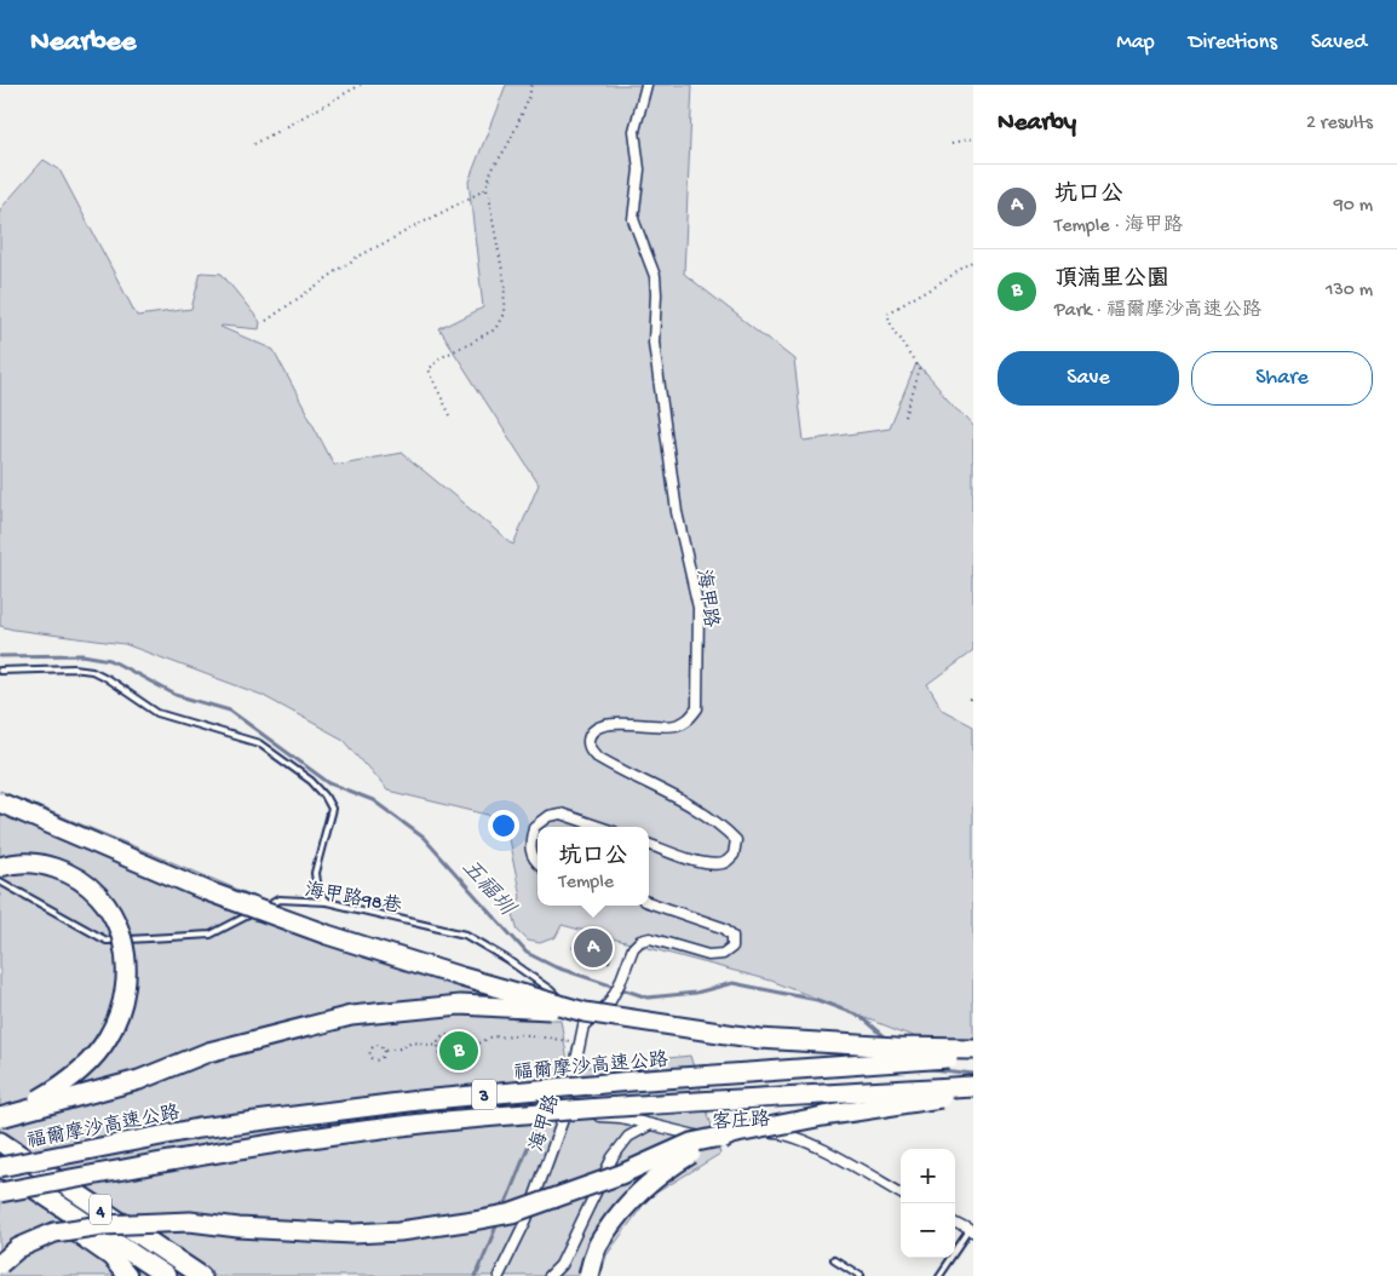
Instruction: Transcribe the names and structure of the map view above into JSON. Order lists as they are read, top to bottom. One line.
{"streets":{"highway":["福爾摩沙高速公路","3","4"],"street":["海甲路","客庄路"],"lane":["海甲路98巷"]},"crossings":[["海甲路","海甲路98巷"],["海甲路","客庄路"],["福爾摩沙高速公路","4"]],"water":["五福圳"],"page":{"header":"Nearbee","nav":["Map","Directions","Saved"],"heading":["Nearby","2 results"],"list":[{"mark":"A","name":"坑口公","note":"Temple · 海甲路","value":"90 m"},{"mark":"B","name":"頂湳里公園","note":"Park · 福爾摩沙高速公路","value":"130 m"}],"buttons":["Save","Share"],"popup":["坑口公","Temple"],"pins":["A","B"],"map_buttons":["+","−"]}}
